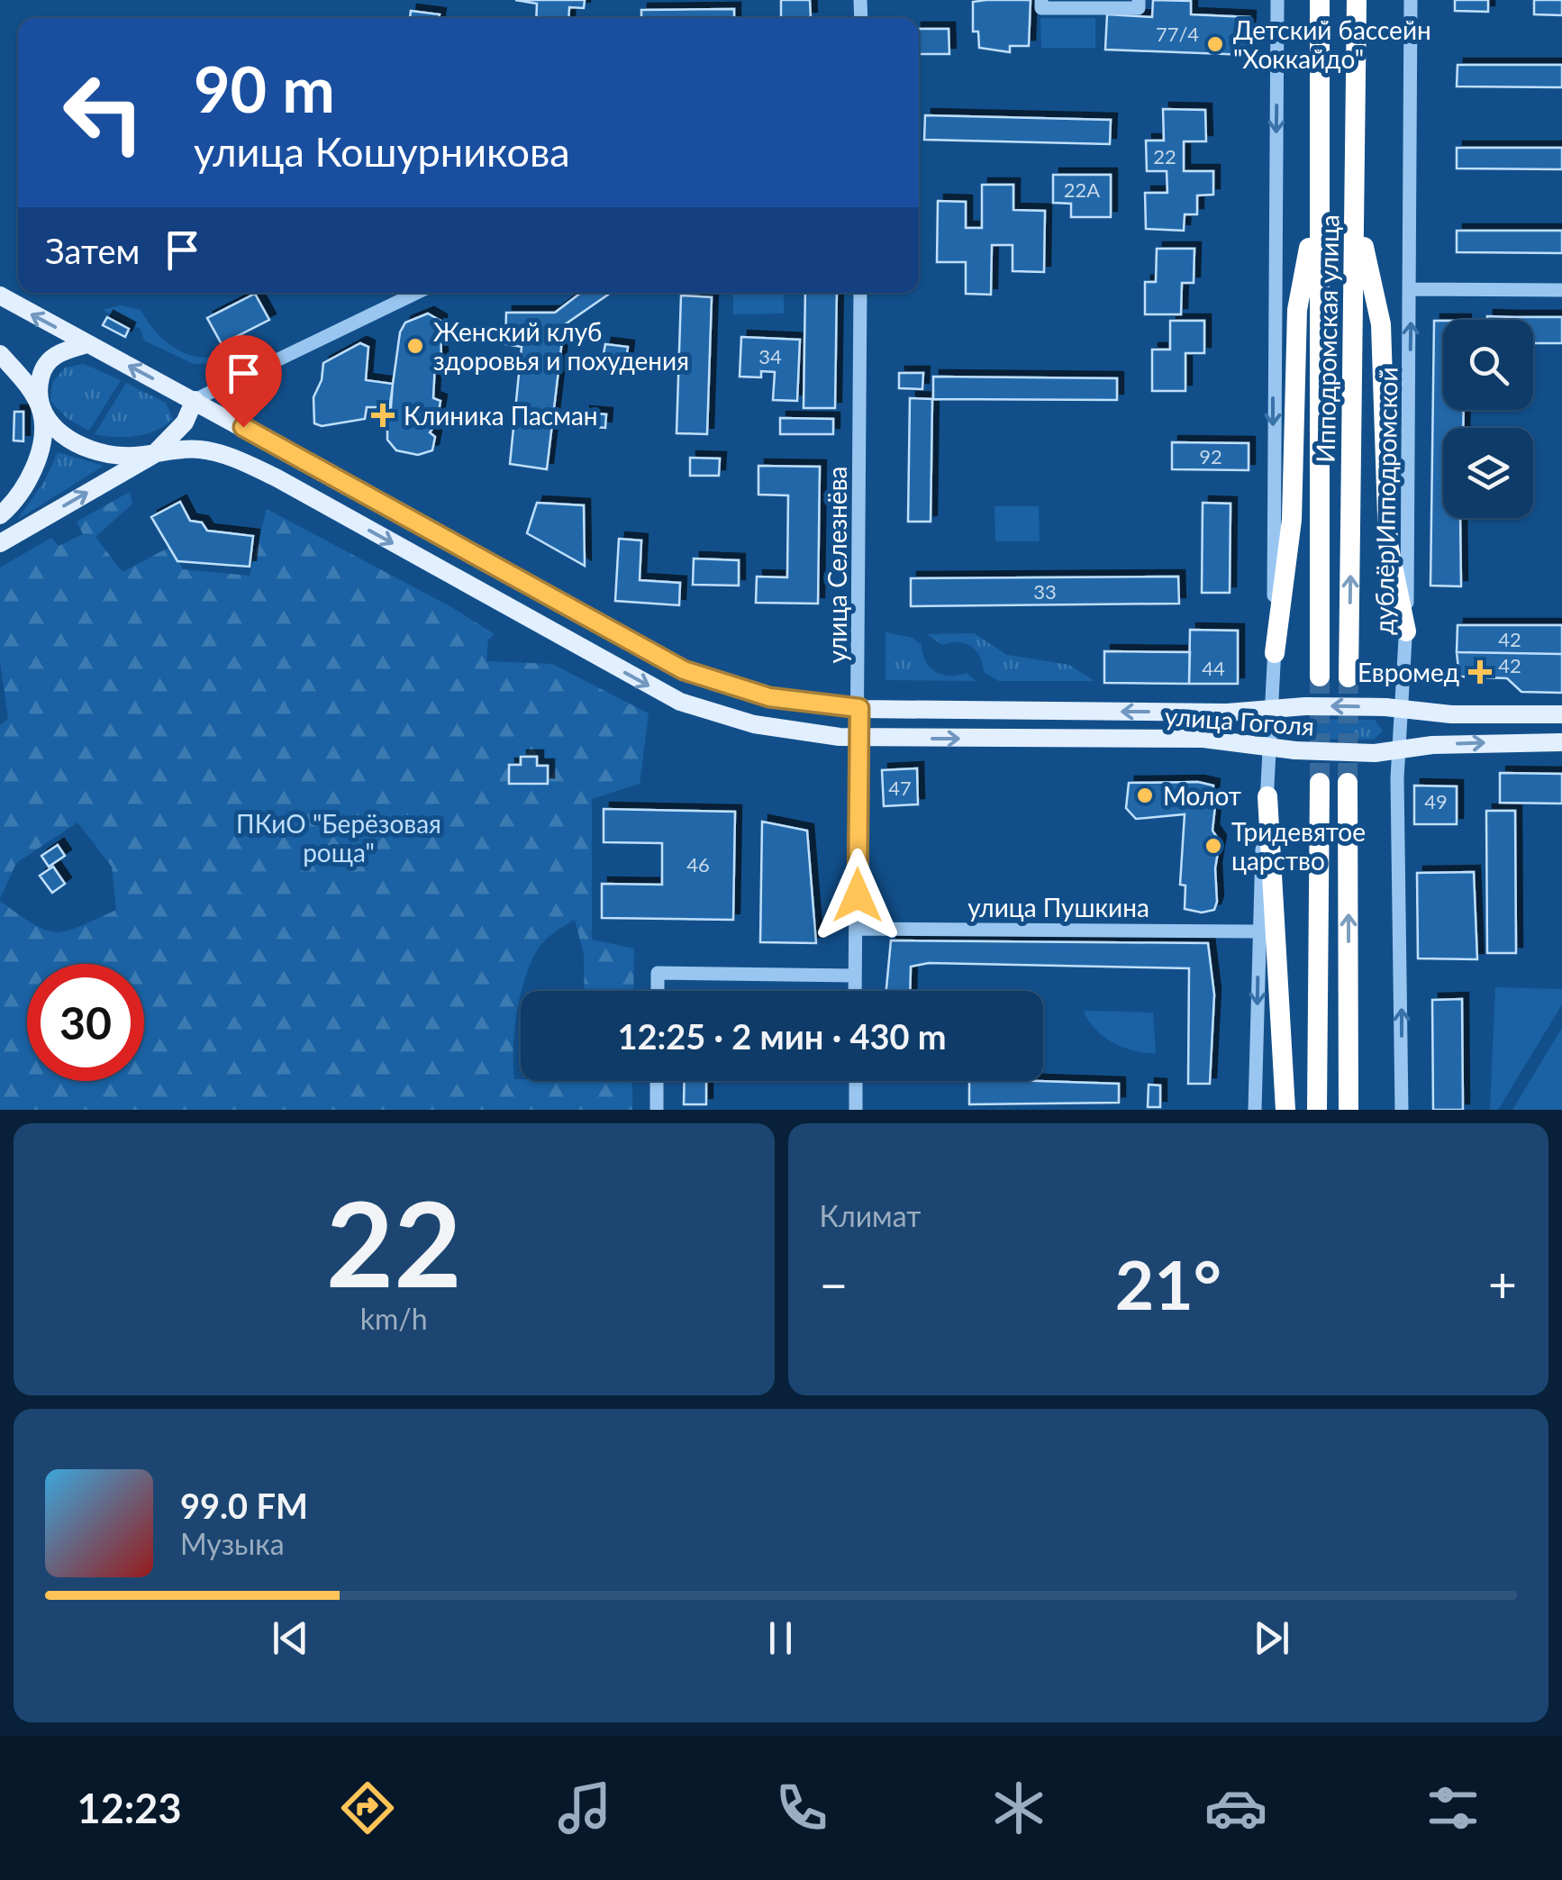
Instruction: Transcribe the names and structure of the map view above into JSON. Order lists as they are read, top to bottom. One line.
{"streets":{"highway":["Ипподромская улица"],"main road":["улица Гоголя"],"street":["дублёр Ипподромской","улица Селезнёва","улица Пушкина"]},"crossings":[["дублёр Ипподромской","улица Гоголя"],["улица Селезнёва","улица Гоголя"],["улица Селезнёва","улица Пушкина"]],"one_way":["дублёр Ипподромской"],"parks":["ПКиО \"Берёзовая роща\""],"places":{"other":["Детский бассейн \"Хоккайдо\"","Женский клуб здоровья и похудения","Молот","Тридевятое царство"],"health":["Клиника Пасман","Евромед"]},"house_numbers":["77/4","22","22А","34","92","33","42","42","44","47","49","46"],"page":{"turn":["90 m","улица Кошурникова"],"then":"Затем","limit":"30","trip":"12:25 · 2 мин · 430 m","tile":[["22","km/h"],"Климат"],"heat":["−","21°","+"],"song":["99.0 FM","Музыка"],"tabs":"12:23"}}
